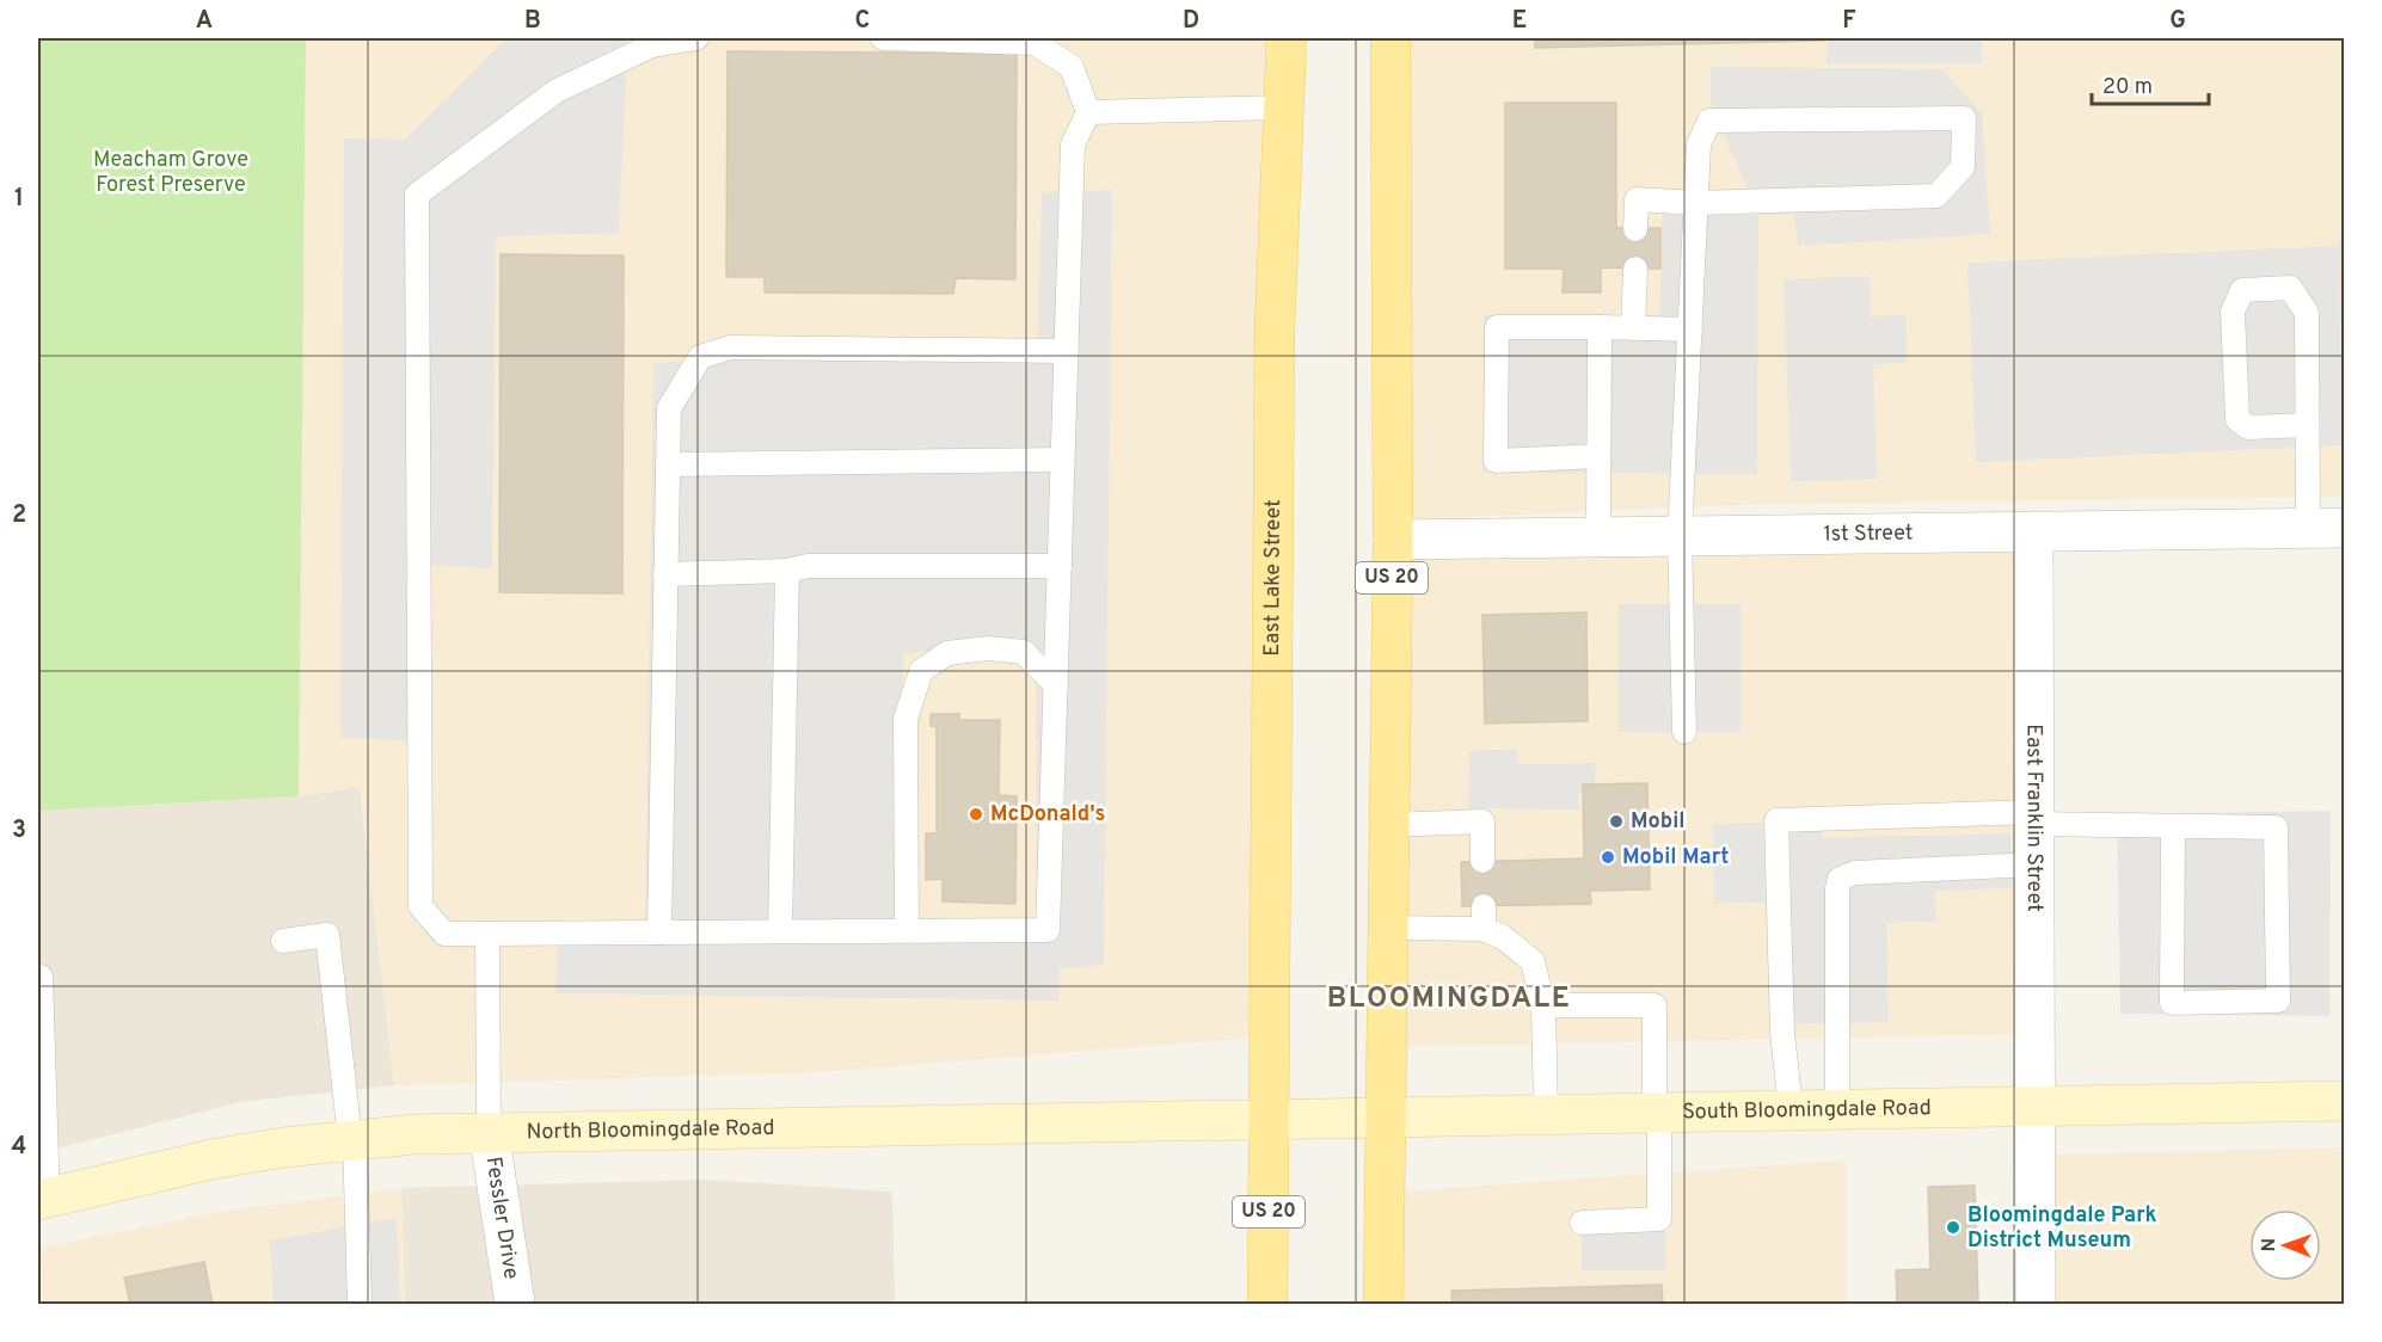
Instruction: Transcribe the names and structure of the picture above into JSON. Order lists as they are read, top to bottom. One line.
{"streets":{"main road":["East Lake Street","US 20","South Bloomingdale Road","North Bloomingdale Road"],"street":["1st Street","East Franklin Street","Fessler Drive"]},"crossings":[["1st Street","US 20"],["1st Street","East Franklin Street"],["East Lake Street","US 20"],["East Lake Street","South Bloomingdale Road"],["East Lake Street","North Bloomingdale Road"],["US 20","South Bloomingdale Road"],["US 20","North Bloomingdale Road"],["East Franklin Street","South Bloomingdale Road"],["South Bloomingdale Road","North Bloomingdale Road"],["North Bloomingdale Road","Fessler Drive"]],"districts":["BLOOMINGDALE"],"parks":["Meacham Grove Forest Preserve"],"places":["McDonald's","Mobil","Mobil Mart","Bloomingdale Park District Museum"],"scale_bar":"20 m","north":"left","grid":{"columns":["A","B","C","D","E","F","G"],"rows":["1","2","3","4"]}}
